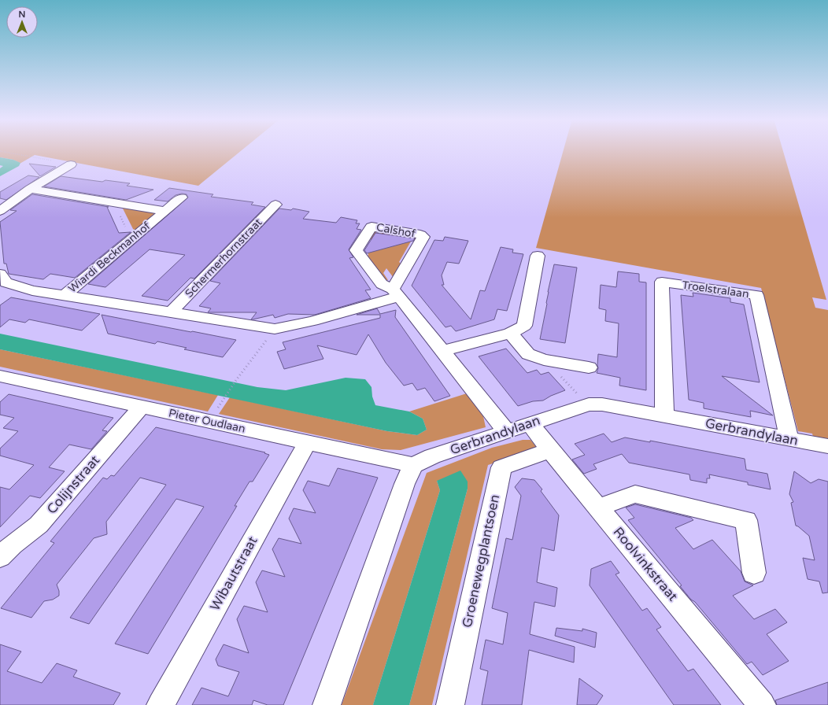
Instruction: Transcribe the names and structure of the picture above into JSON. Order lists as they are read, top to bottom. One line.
{"streets":{"street":["Calshof","Wiardi Beckmanhof","Schermerhornstraat","Troelstralaan","Pieter Oudlaan","Gerbrandylaan","Colijnstraat","Groenewegplantsoen","Roolvinkstraat","Wibautstraat"]},"crossings":[["Calshof","Schermerhornstraat"],["Calshof","Gerbrandylaan"],["Wiardi Beckmanhof","Schermerhornstraat"],["Troelstralaan","Gerbrandylaan"],["Pieter Oudlaan","Gerbrandylaan"],["Pieter Oudlaan","Colijnstraat"],["Pieter Oudlaan","Wibautstraat"],["Gerbrandylaan","Roolvinkstraat"],["Groenewegplantsoen","Roolvinkstraat"]],"north":"top"}
